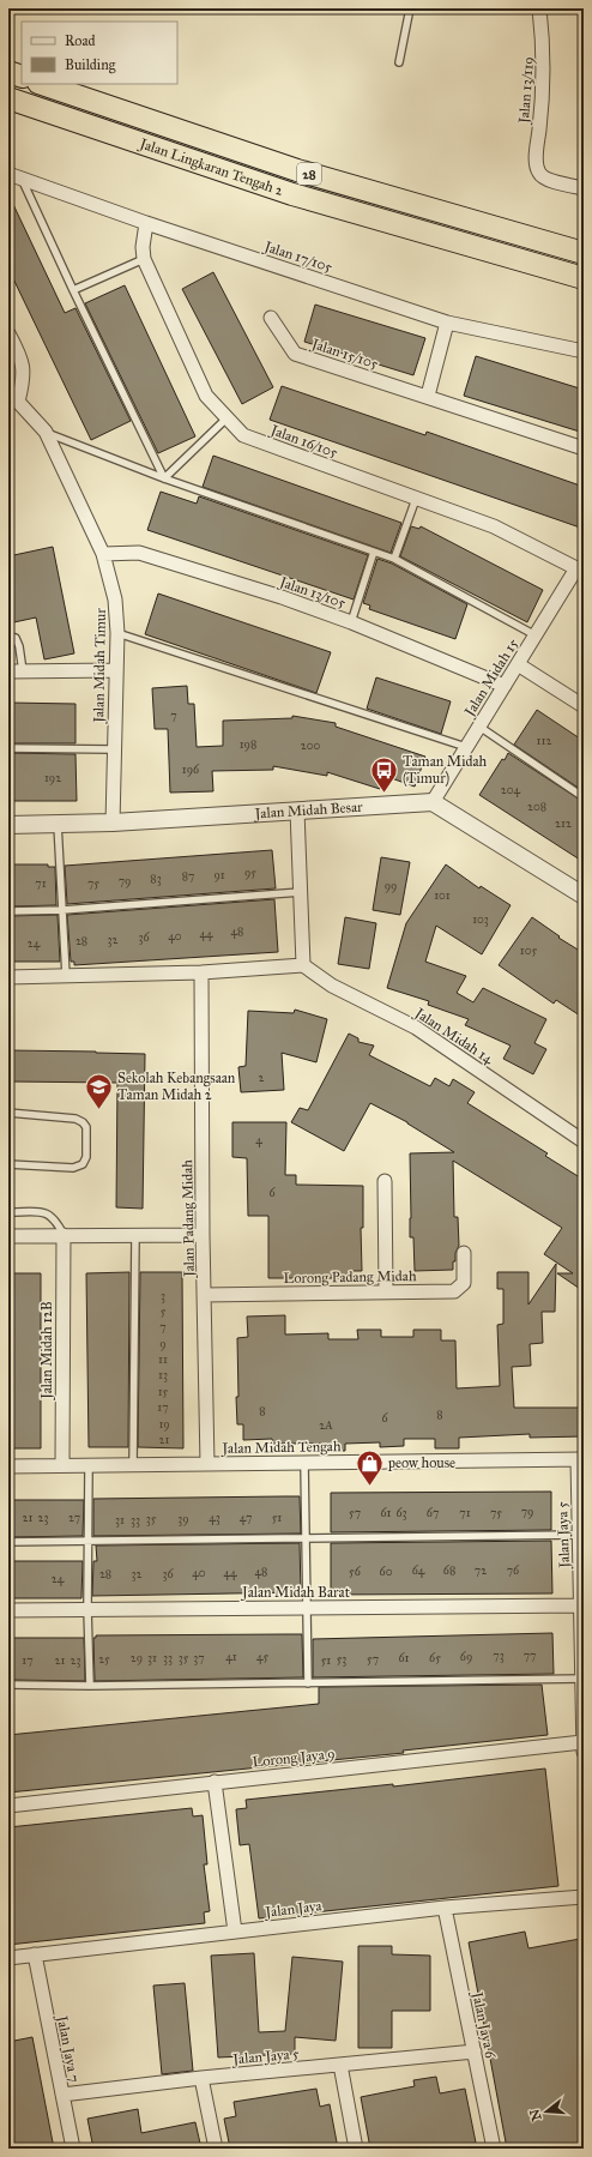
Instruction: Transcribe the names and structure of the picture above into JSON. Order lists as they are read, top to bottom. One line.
{"streets":{"highway":["Jalan Lingkaran Tengah 2","28"],"street":["Jalan 13/119","Jalan 17/105","Jalan 15/105","Jalan 16/105","Jalan 13/105","Jalan Midah Timur","Jalan Midah 15","Jalan Midah Besar","Jalan Midah 14","Jalan Padang Midah","Lorong Padang Midah","Jalan Midah 12B","Jalan Midah Tengah","Jalan Jaya 5","Jalan Midah Barat","Lorong Jaya 9","Jalan Jaya","Jalan Jaya 6","Jalan Jaya 7"]},"crossings":[["Jalan 17/105","Jalan 16/105"],["Jalan 16/105","Jalan Midah 15"],["Jalan 13/105","Jalan Midah Timur"],["Jalan 13/105","Jalan Midah 15"],["Jalan Midah Timur","Jalan Midah Besar"],["Jalan Midah 15","Jalan Midah Besar"],["Jalan Padang Midah","Lorong Padang Midah"],["Jalan Padang Midah","Jalan Midah Tengah"],["Jalan Midah 12B","Jalan Midah Tengah"],["Jalan Midah Tengah","Jalan Jaya 5"],["Jalan Jaya 5","Jalan Midah Barat"],["Jalan Jaya 5","Lorong Jaya 9"],["Jalan Jaya 5","Jalan Jaya 6"],["Jalan Jaya 5","Jalan Jaya 7"],["Jalan Jaya","Jalan Jaya 6"],["Jalan Jaya","Jalan Jaya 7"]],"places":{"bus stop":["Taman Midah (Timur)"],"school or university":["Sekolah Kebangsaan Taman Midah 2"],"shop":["peow house"]},"house_numbers":["7","112","198","200","196","192","204","208","212","95","91","87","83","79","71","75","99","101","103","48","44","40","36","32","28","24","105","2","4","6","3","5","7","9","11","13","15","17","8","8","6","19","2A","21","79","57","61","63","67","71","75","21","23","27","43","47","51","35","39","31","33","64","68","72","76","48","56","60","40","44","28","32","36","24","73","77","41","45","69","29","31","33","35","37","61","65","25","53","57","17","21","23","51"],"legend":["Road","Building"],"north":"left"}
